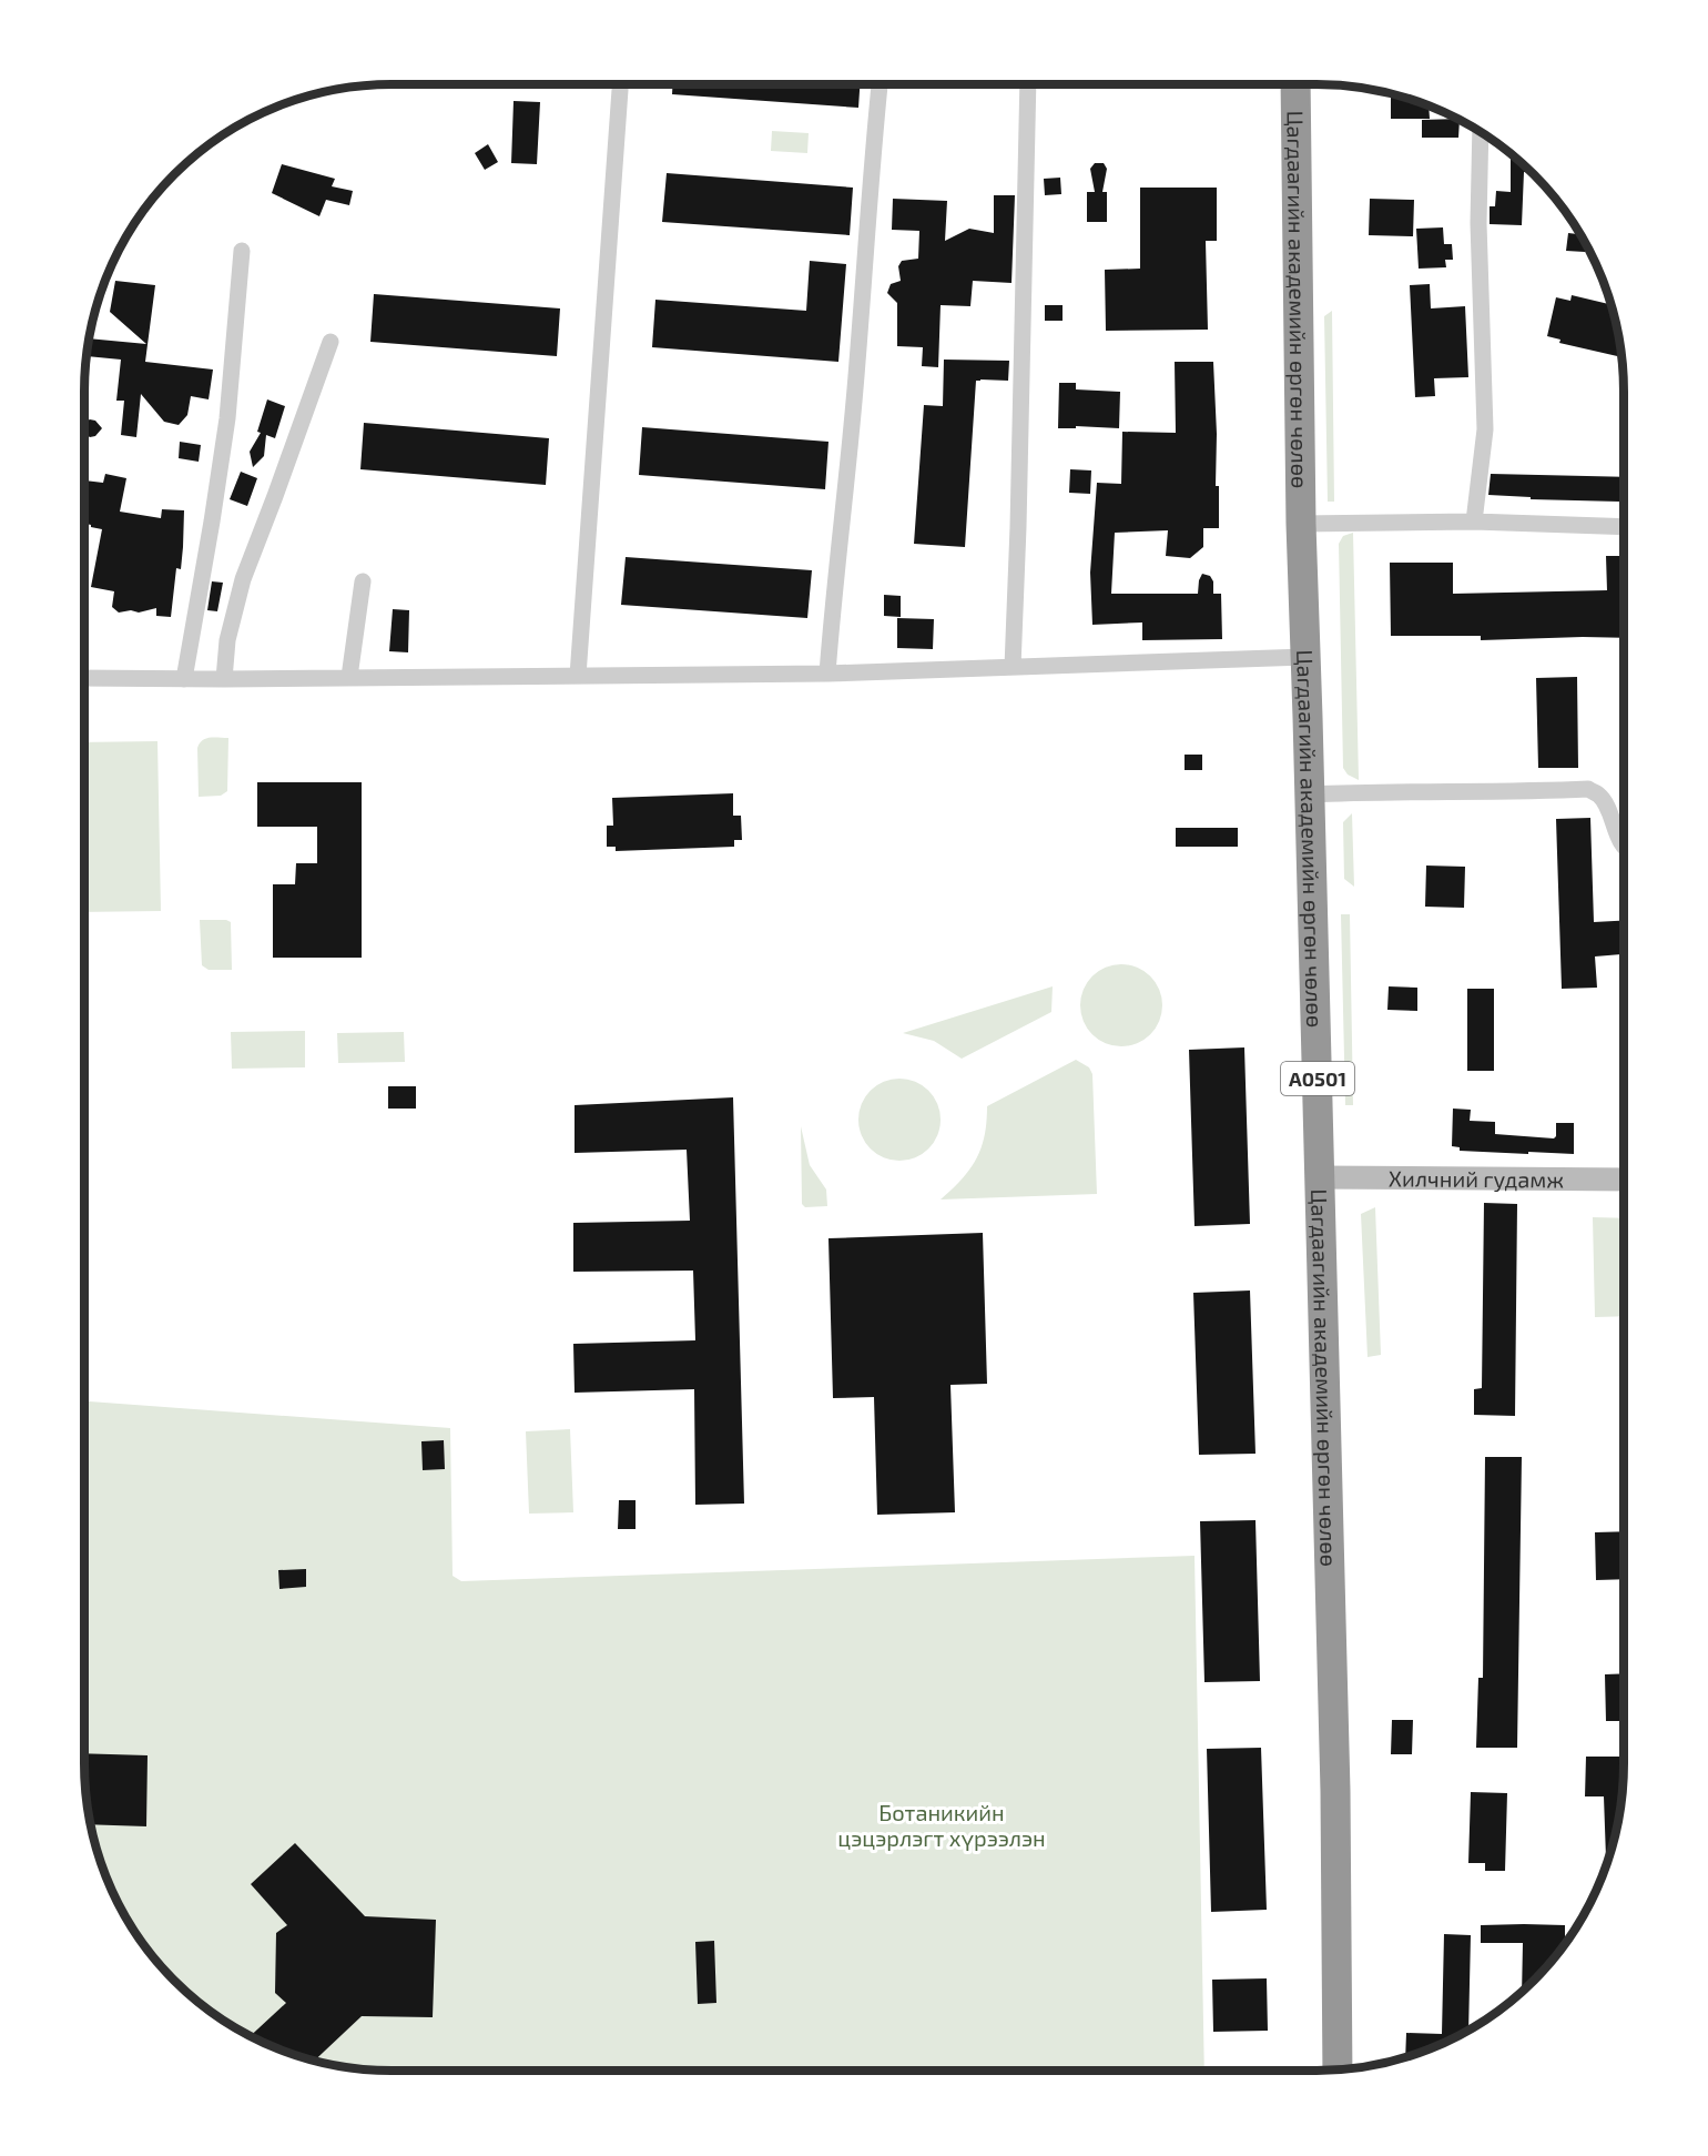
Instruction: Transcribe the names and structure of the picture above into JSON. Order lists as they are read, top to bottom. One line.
{"streets":{"highway":["Цагдаагийн академийн өргөн чөлөө","A0501"],"main road":["Хилчний гудамж"]},"crossings":[["Цагдаагийн академийн өргөн чөлөө","Хилчний гудамж"]],"parks":["Ботаникийн цэцэрлэгт хүрээлэн"]}
